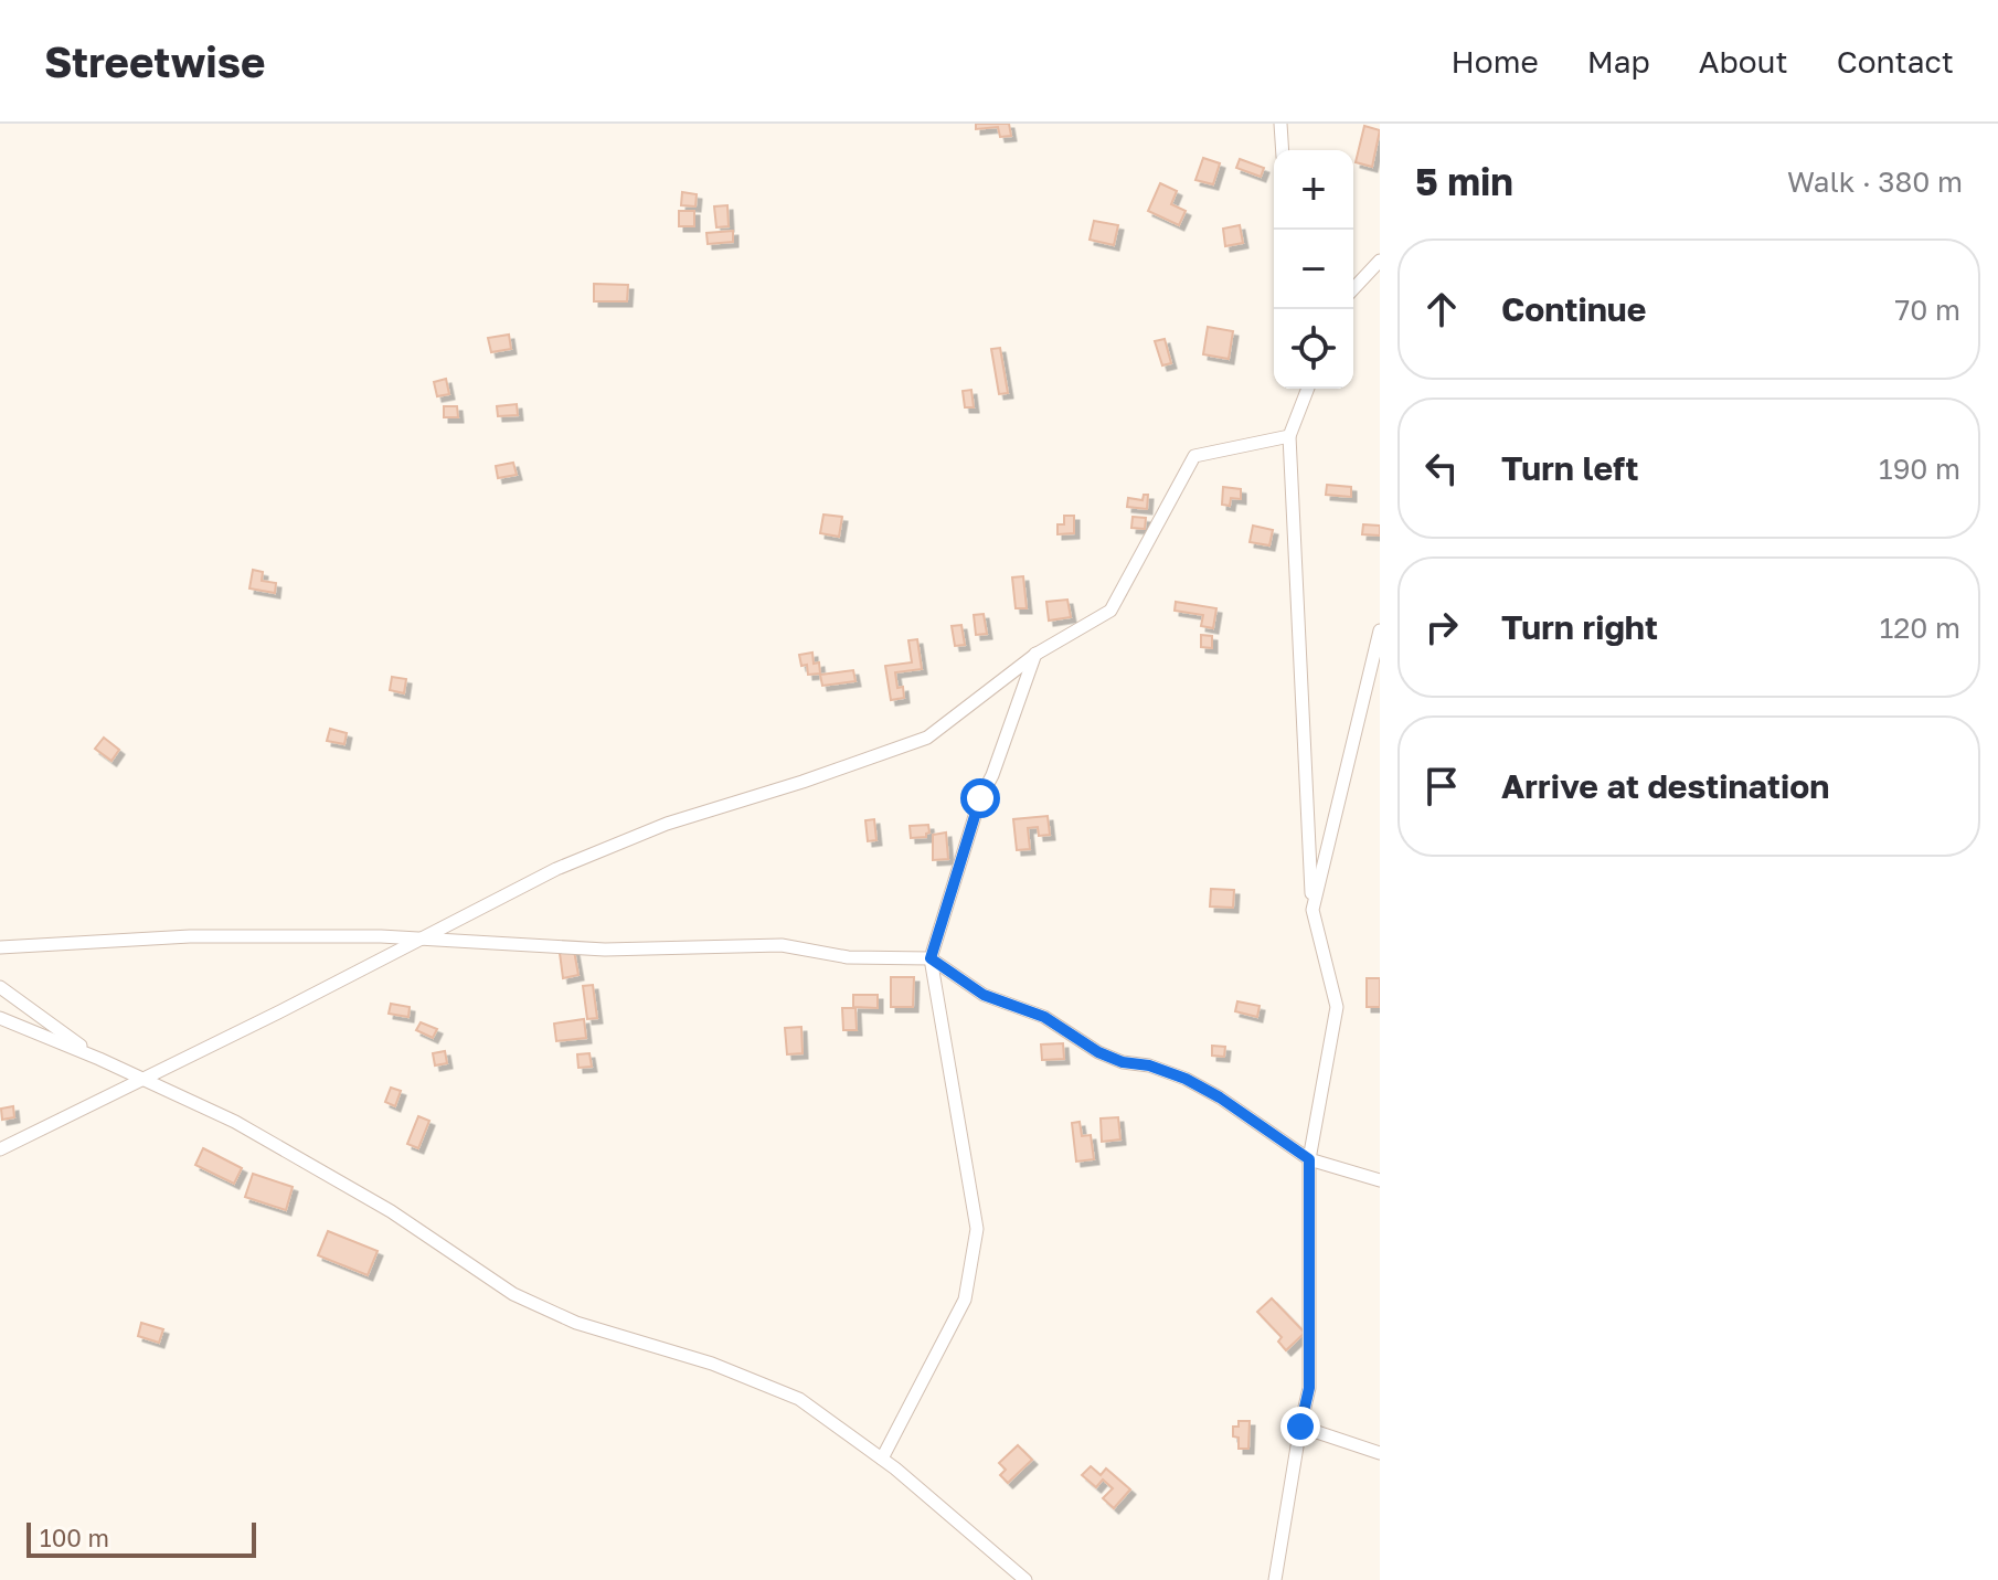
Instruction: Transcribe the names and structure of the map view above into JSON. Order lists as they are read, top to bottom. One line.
{"scale_bar":"100 m","page":{"header":"Streetwise","nav":["Home","Map","About","Contact"],"heading":["5 min","Walk · 380 m"],"map_buttons":["+","−"],"list":[["Continue","70 m"],["Turn left","190 m"],["Turn right","120 m"],"Arrive at destination"],"scale":"100 m"}}
